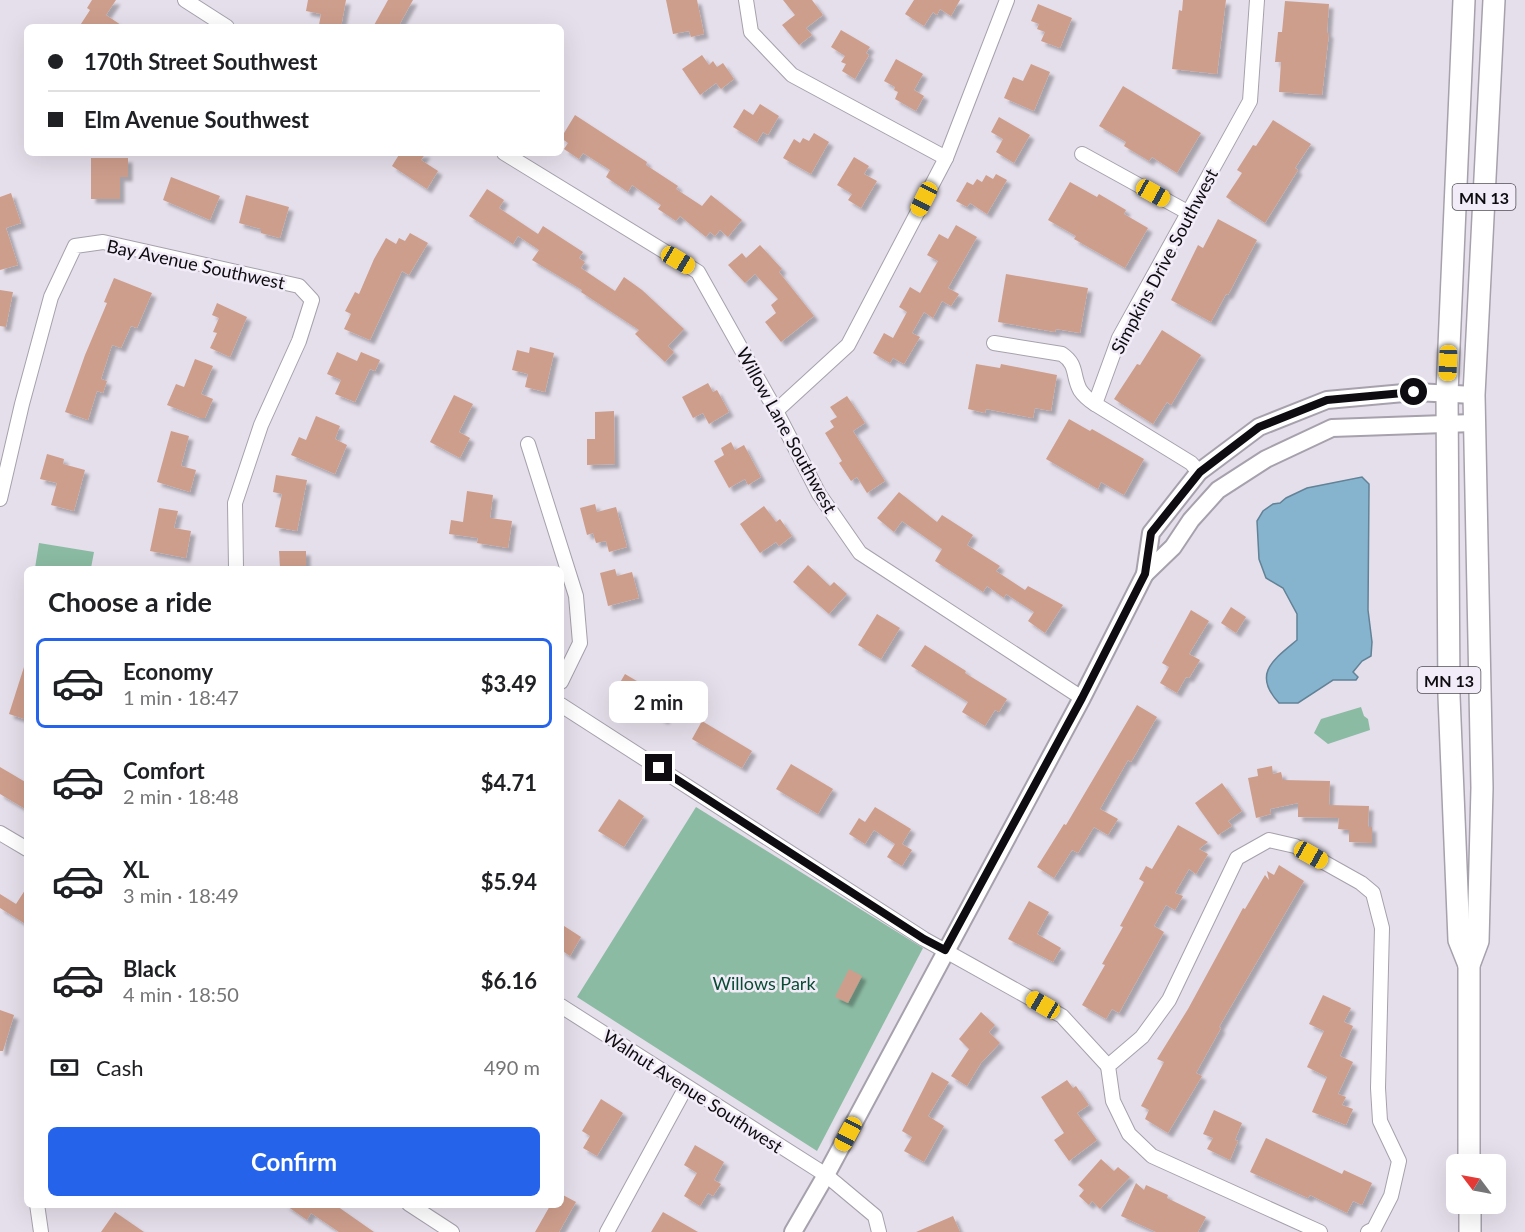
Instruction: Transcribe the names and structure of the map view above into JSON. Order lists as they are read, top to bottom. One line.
{"streets":{"main road":["MN 13"],"street":["Simpkins Drive Southwest","Bay Avenue Southwest","Willow Lane Southwest","Walnut Avenue Southwest"]},"parks":["Willows Park"],"north":"top left","page":{"banner":["170th Street Southwest","Elm Avenue Southwest"],"heading":"Choose a ride","list":[{"name":"Economy","note":"1 min · 18:47","value":"$3.49"},{"name":"Comfort","note":"2 min · 18:48","value":"$4.71"},{"name":"XL","note":"3 min · 18:49","value":"$5.94"},{"name":"Black","note":"4 min · 18:50","value":"$6.16"}],"bubble":"2 min","pay":["Cash","490 m"],"buttons":"Confirm"}}
